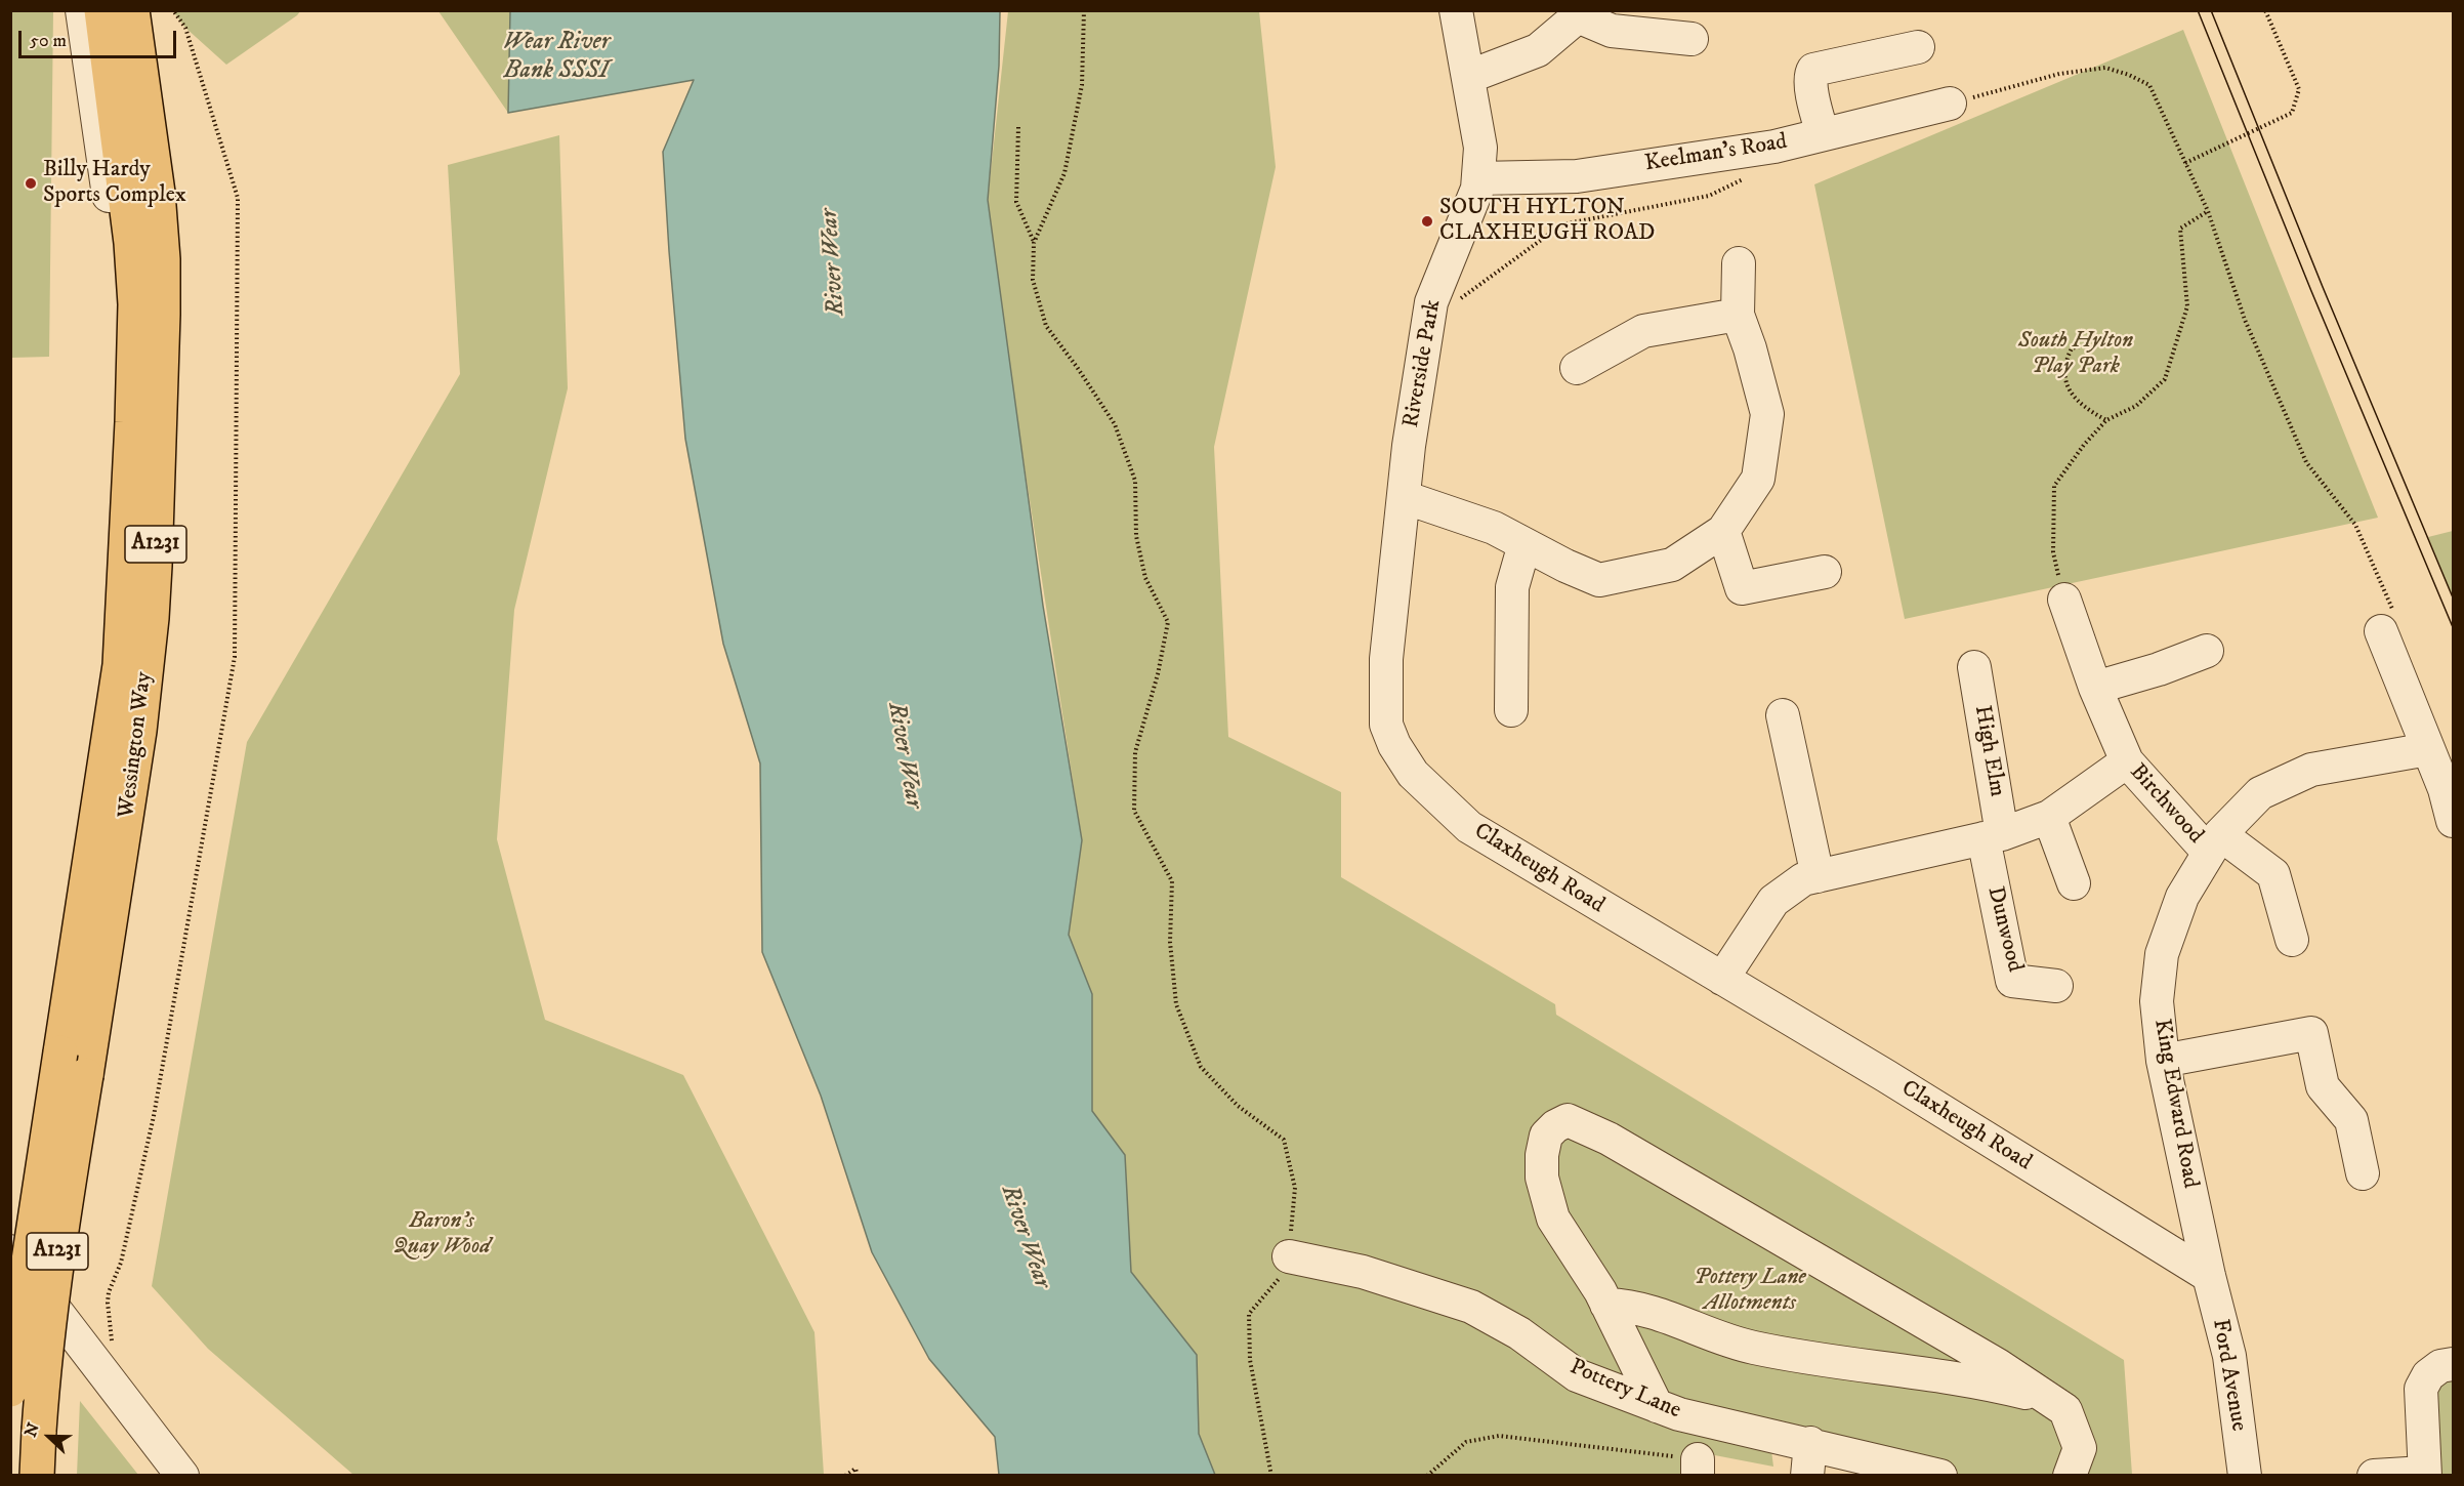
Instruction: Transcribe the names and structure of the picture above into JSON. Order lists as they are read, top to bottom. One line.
{"streets":{"highway":["A1231","Wessington Way"],"street":["Keelman's Road","Riverside Park","High Elm","Birchwood","Claxheugh Road","Dunwood","King Edward Road","Ford Avenue","Pottery Lane"]},"crossings":[["Keelman's Road","Riverside Park"],["Riverside Park","Claxheugh Road"],["High Elm","Dunwood"],["Birchwood","King Edward Road"],["Claxheugh Road","King Edward Road"],["Claxheugh Road","Ford Avenue"],["King Edward Road","Ford Avenue"]],"water":["Wear River Bank SSSI","River Wear"],"parks":["South Hylton Play Park","Baron's Quay Wood","Pottery Lane Allotments"],"places":["Billy Hardy Sports Complex","SOUTH HYLTON CLAXHEUGH ROAD"],"scale_bar":"50 m","north":"left"}
